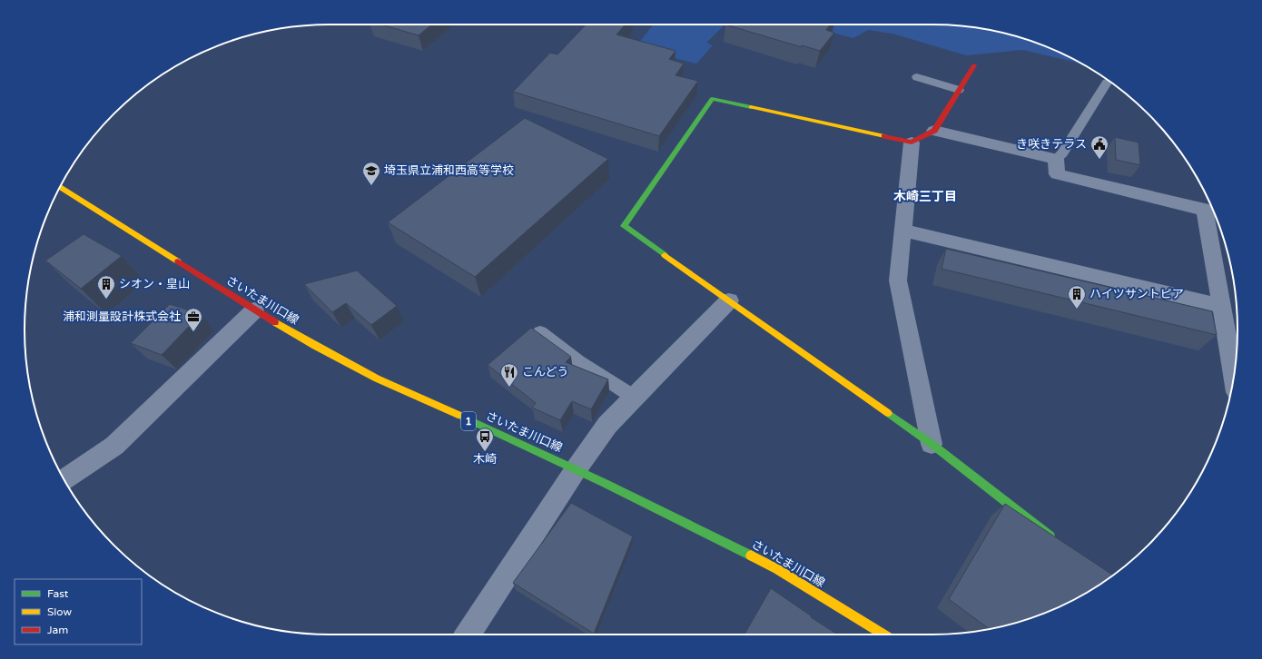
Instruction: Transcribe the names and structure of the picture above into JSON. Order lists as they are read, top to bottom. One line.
{"streets":{"street":["さいたま川口線","1"]},"districts":["木崎三丁目"],"places":{"public building":["き咲きテラス"],"school or university":["埼玉県立浦和西高等学校"],"building":["シオン・皇山","ハイツサントピア"],"office":["浦和測量設計株式会社"],"restaurant":["こんどう"],"bus stop":["木崎"]},"legend":["Fast","Slow","Jam"]}
